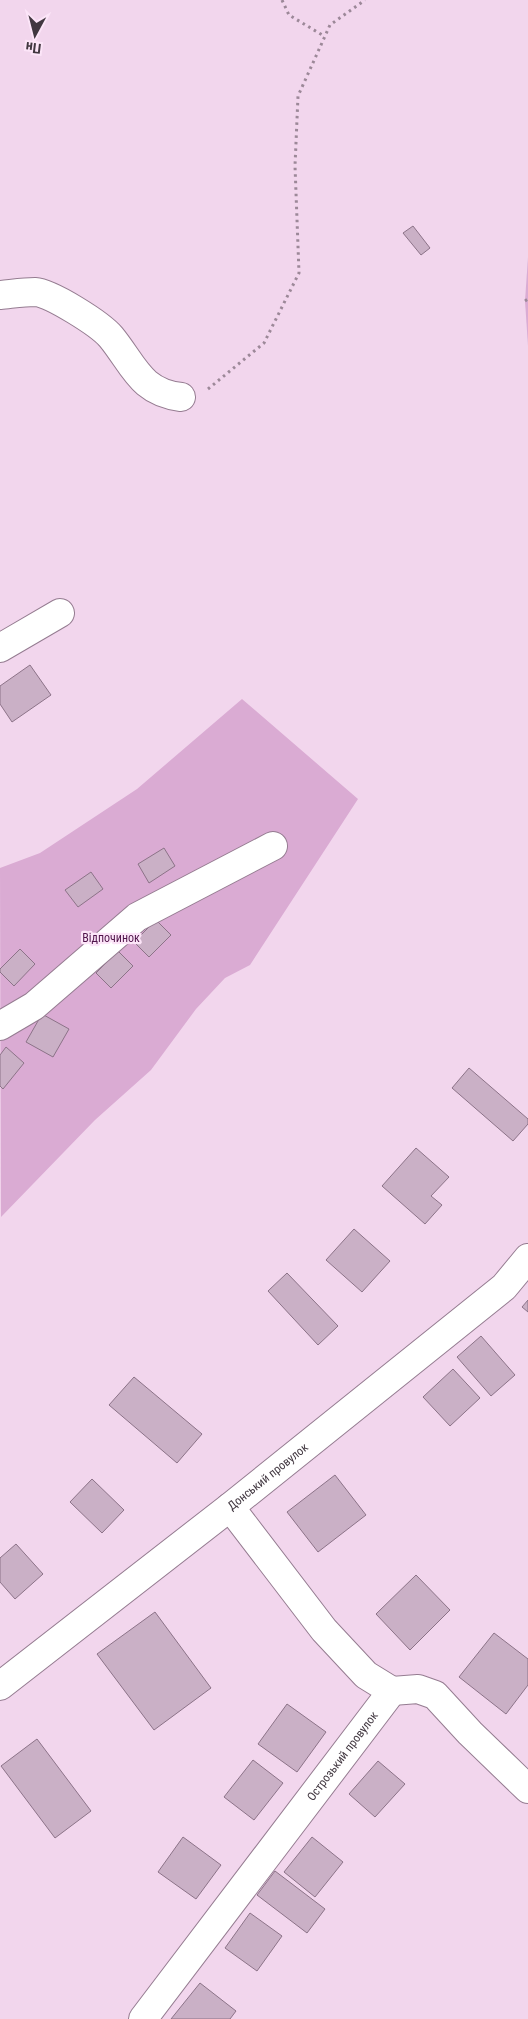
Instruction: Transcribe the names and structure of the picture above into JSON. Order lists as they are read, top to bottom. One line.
{"streets":{"street":["Донський провулок","Острозький провулок"]},"parks":["Відпочинок"],"north":"bottom"}
